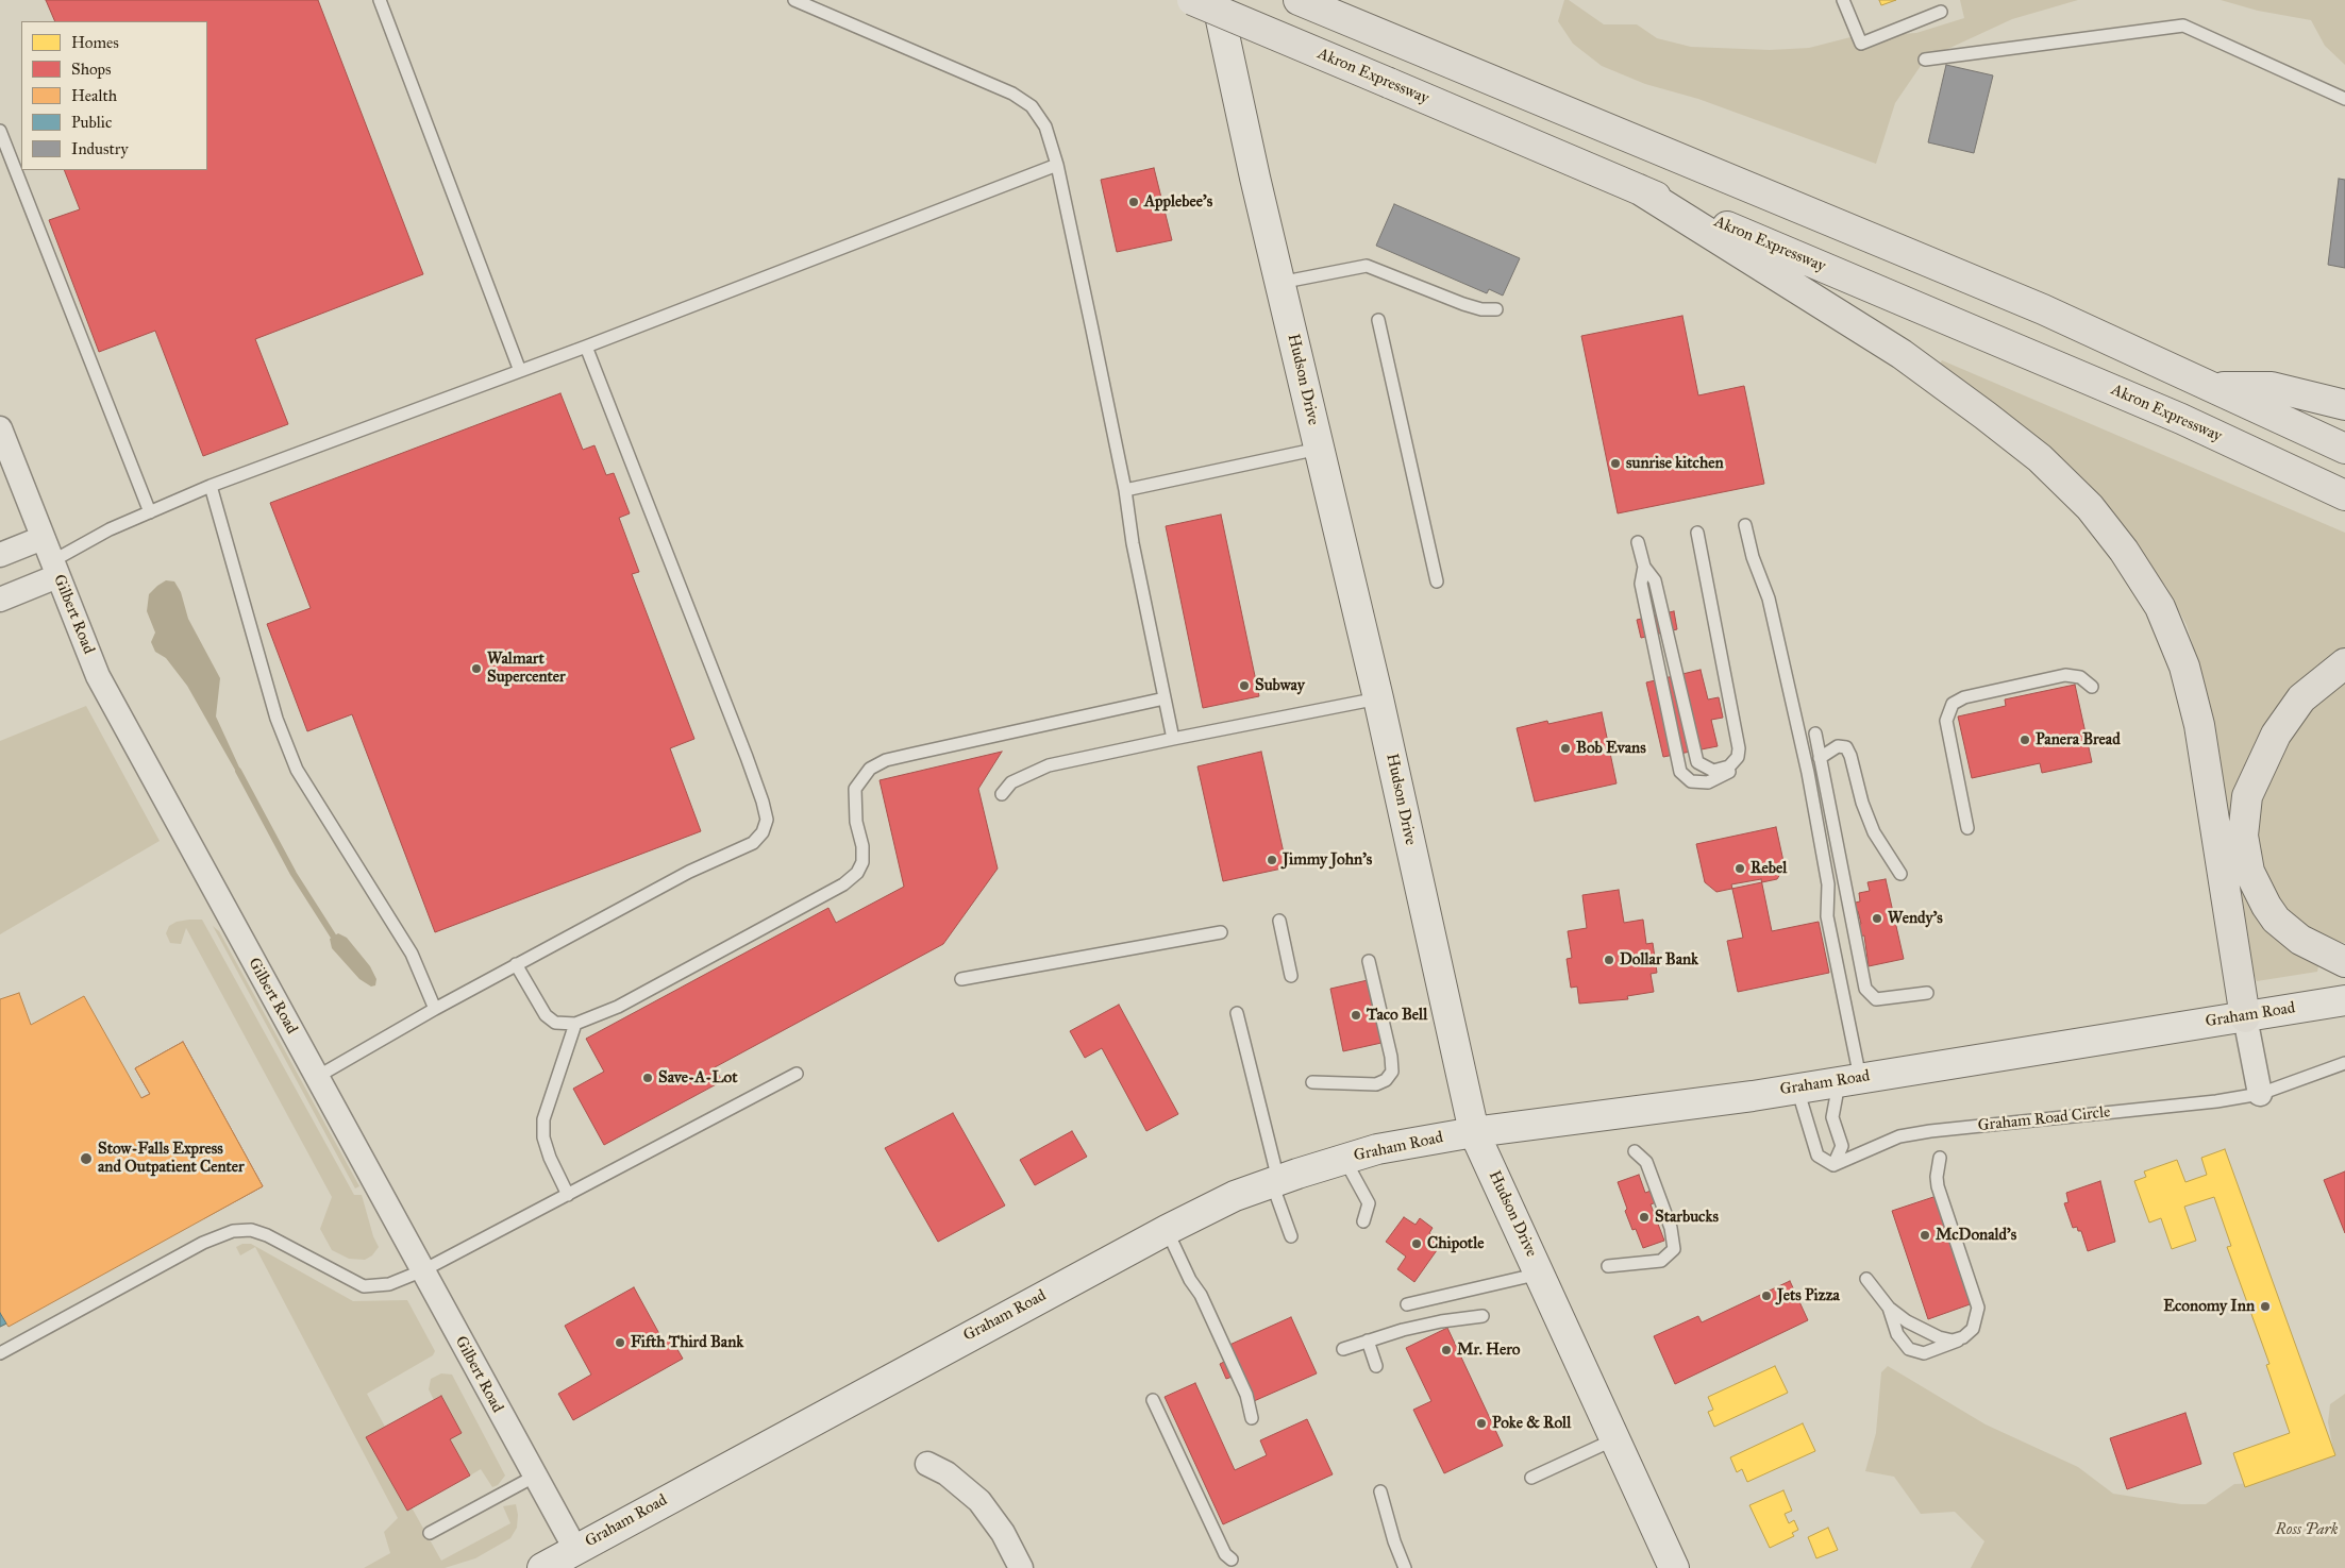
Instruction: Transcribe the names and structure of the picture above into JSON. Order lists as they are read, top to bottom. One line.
{"streets":{"highway":["Akron Expressway"],"main road":["Hudson Drive","Graham Road"],"street":["Gilbert Road"],"lane":["Graham Road Circle"]},"crossings":[["Hudson Drive","Graham Road"],["Gilbert Road","Graham Road"]],"parks":["Ross Park"],"places":["Applebee's","sunrise kitchen","Walmart Supercenter","Subway","Panera Bread","Bob Evans","Jimmy John's","Rebel","Wendy's","Dollar Bank","Taco Bell","Save-A-Lot","Stow-Falls Express and Outpatient Center","Starbucks","McDonald's","Chipotle","Jets Pizza","Economy Inn","Fifth Third Bank","Mr. Hero","Poke & Roll"],"legend":["Homes","Shops","Health","Public","Industry"]}
